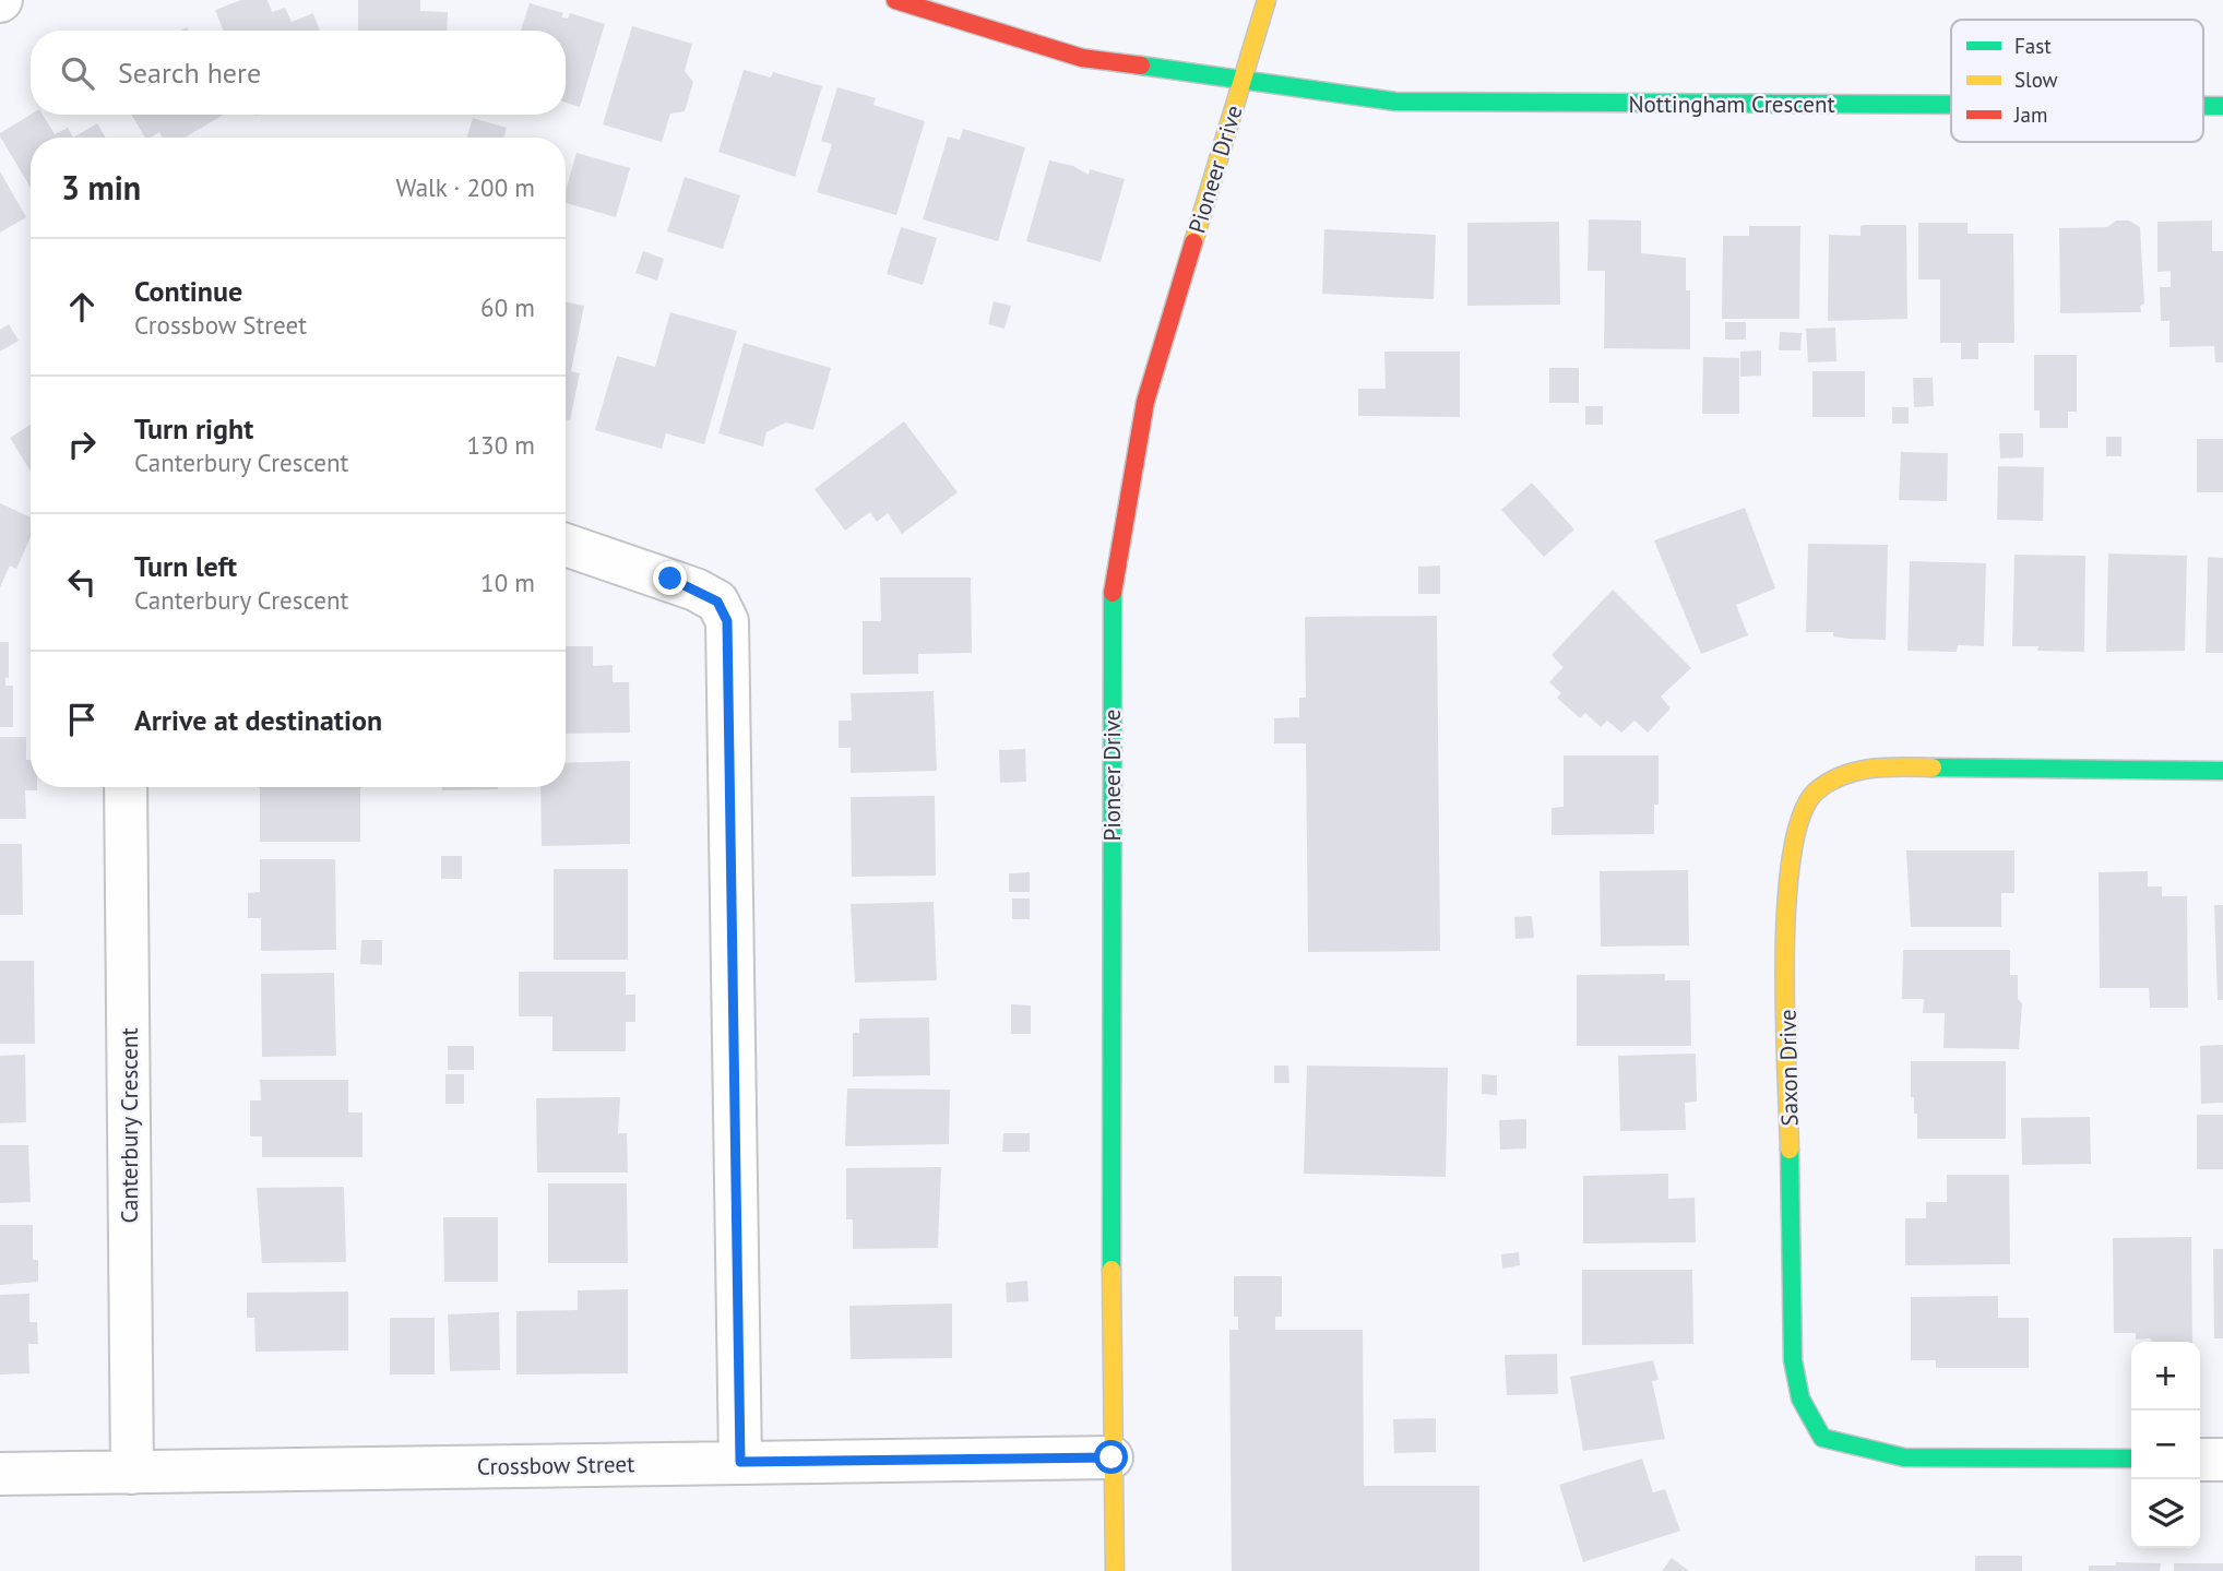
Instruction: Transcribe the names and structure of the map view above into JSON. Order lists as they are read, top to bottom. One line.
{"streets":{"street":["Nottingham Crescent","Pioneer Drive","Saxon Drive","Canterbury Crescent","Crossbow Street"]},"crossings":[["Nottingham Crescent","Pioneer Drive"],["Pioneer Drive","Crossbow Street"],["Canterbury Crescent","Crossbow Street"]],"legend":["Fast","Slow","Jam"],"page":{"search":"Search here","heading":["3 min","Walk · 200 m"],"list":[["Continue","Crossbow Street","60 m"],["Turn right","Canterbury Crescent","130 m"],["Turn left","Canterbury Crescent","10 m"],"Arrive at destination"],"map_buttons":["+","−"]}}
